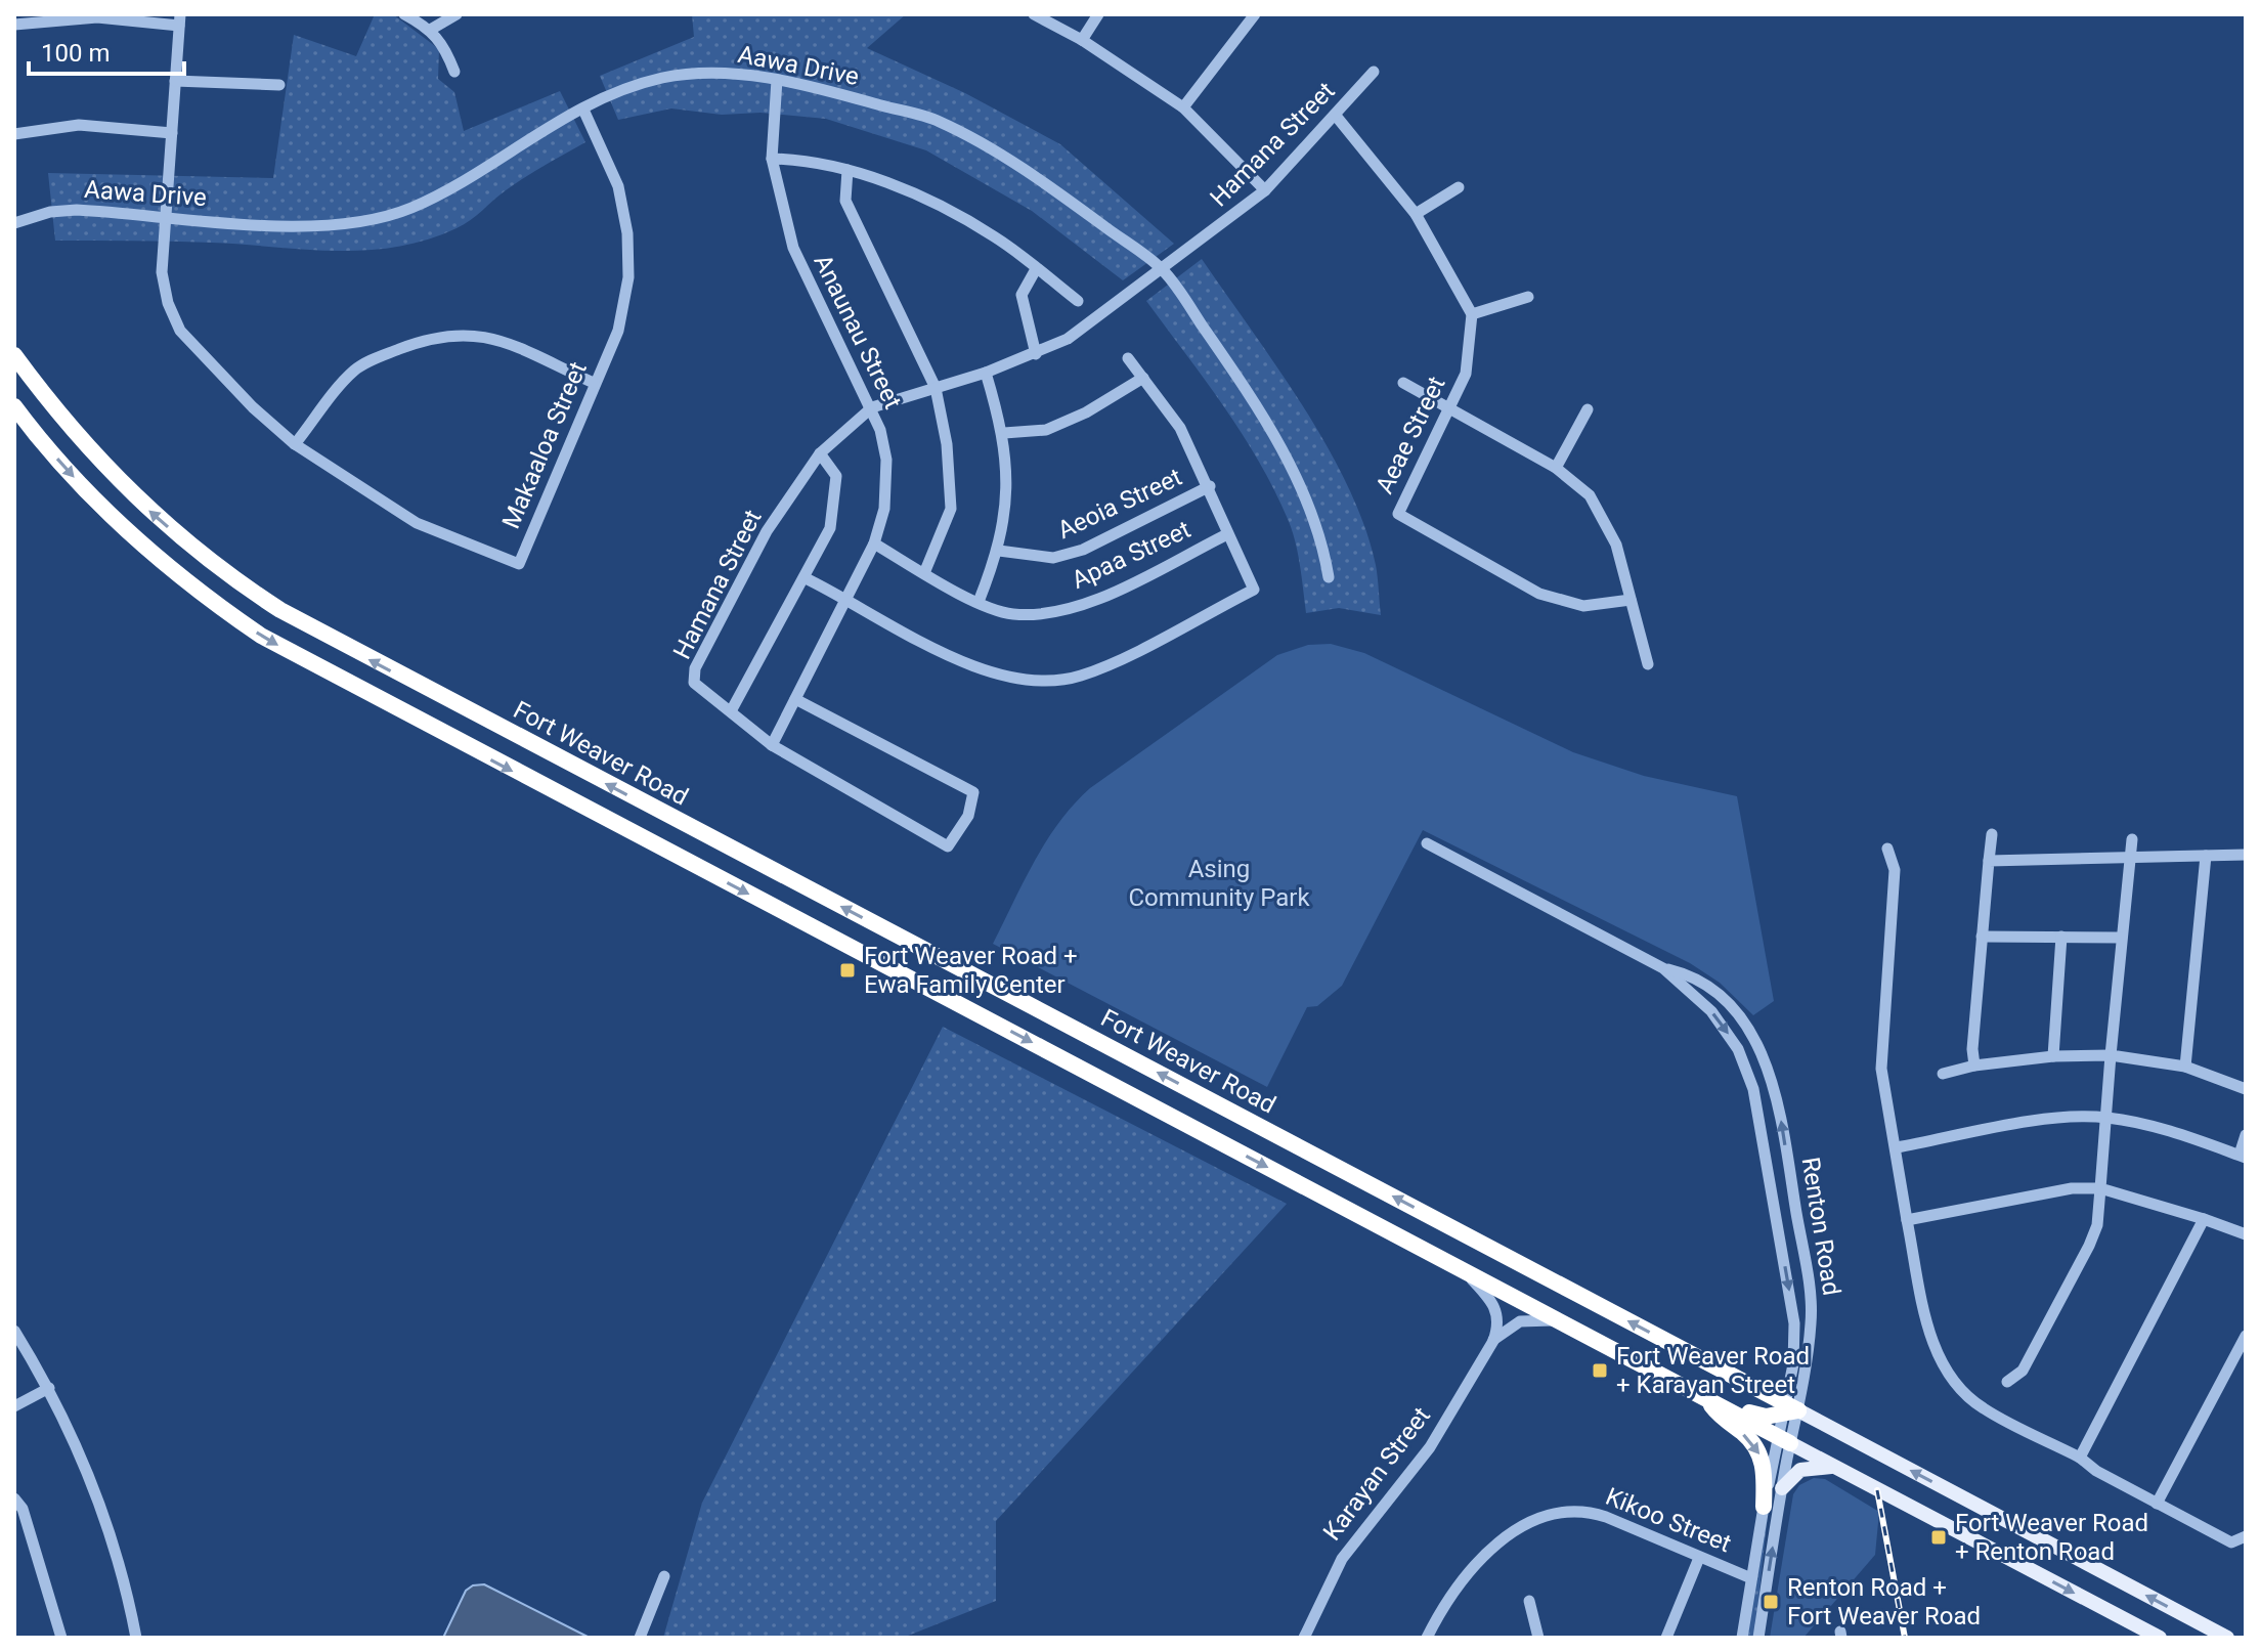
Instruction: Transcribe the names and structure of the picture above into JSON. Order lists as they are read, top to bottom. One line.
{"streets":{"highway":["Fort Weaver Road"],"street":["Aawa Drive","Hamana Street","Anaunau Street","Aeae Street","Makaaloa Street","Aeoia Street","Apaa Street","Renton Road","Karayan Street","Kikoo Street"]},"crossings":[["Aawa Drive","Hamana Street"],["Aawa Drive","Anaunau Street"],["Aawa Drive","Makaaloa Street"],["Hamana Street","Anaunau Street"],["Anaunau Street","Apaa Street"],["Fort Weaver Road","Renton Road"],["Renton Road","Kikoo Street"]],"parks":["Asing Community Park"],"places":{"transit":["Fort Weaver Road + Ewa Family Center","Fort Weaver Road + Karayan Street","Fort Weaver Road + Renton Road","Renton Road + Fort Weaver Road"]},"scale_bar":"100 m"}
